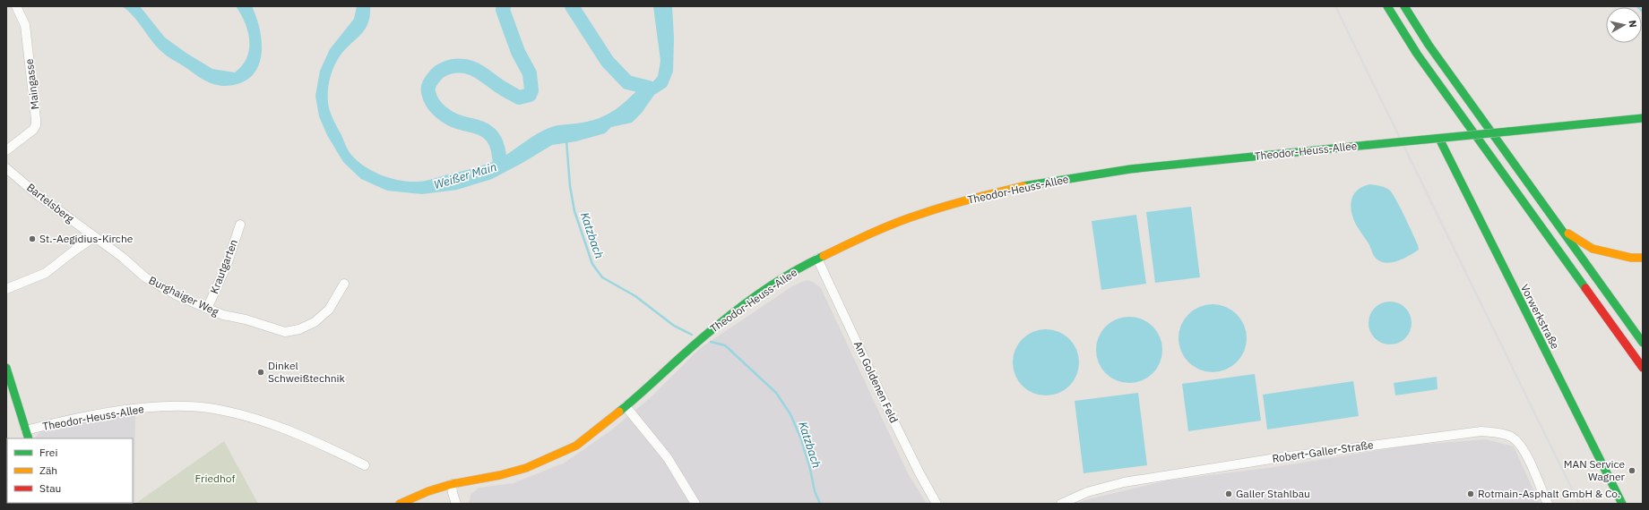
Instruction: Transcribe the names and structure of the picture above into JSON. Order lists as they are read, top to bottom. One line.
{"streets":{"main road":["Theodor-Heuss-Allee","Vorwerkstraße"],"street":["Maingasse","Bartelsberg","Krautgarten","Burghaiger Weg","Am Goldenen Feld","Robert-Galler-Straße"]},"crossings":[["Theodor-Heuss-Allee","Vorwerkstraße"],["Theodor-Heuss-Allee","Am Goldenen Feld"],["Bartelsberg","Burghaiger Weg"],["Krautgarten","Burghaiger Weg"]],"water":["Weißer Main","Katzbach"],"parks":["Friedhof"],"places":["St.-Aegidius-Kirche","Dinkel Schweißtechnik","MAN Service Wagner","Galler Stahlbau","Rotmain-Asphalt GmbH & Co."],"legend":["Frei","Zäh","Stau"],"north":"right"}
